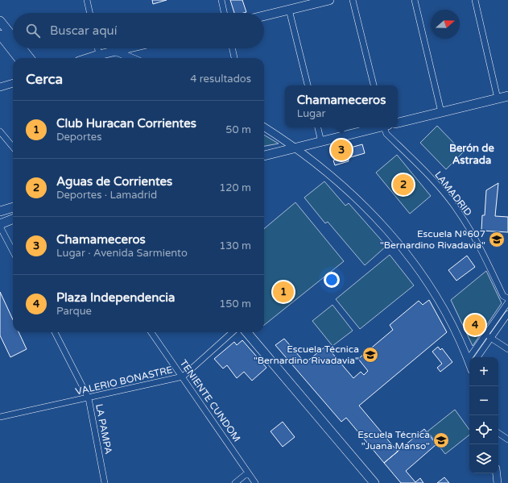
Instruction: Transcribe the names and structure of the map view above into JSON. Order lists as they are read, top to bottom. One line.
{"streets":{"street":["LAMADRID","VALERIO BONASTRE","TENIENTE CUNDOM","LA PAMPA"]},"crossings":[["VALERIO BONASTRE","TENIENTE CUNDOM"],["VALERIO BONASTRE","LA PAMPA"]],"districts":["Berón de Astrada"],"places":{"school or university":["Escuela Nº607 \"Bernardino Rivadavia\"","Escuela Técnica \"Bernardino Rivadavia\"","Escuela Técnica \"Juana Manso\""]},"north":"right","page":{"search":"Buscar aquí","heading":["Cerca","4 resultados"],"popup":["Chamameceros","Lugar"],"list":[{"mark":"1","name":"Club Huracan Corrientes","note":"Deportes","value":"50 m"},{"mark":"2","name":"Aguas de Corrientes","note":"Deportes · Lamadrid","value":"120 m"},{"mark":"3","name":"Chamameceros","note":"Lugar · Avenida Sarmiento","value":"130 m"},{"mark":"4","name":"Plaza Independencia","note":"Parque","value":"150 m"}],"pins":["3","2","1","4"],"map_buttons":["+","−"]}}
